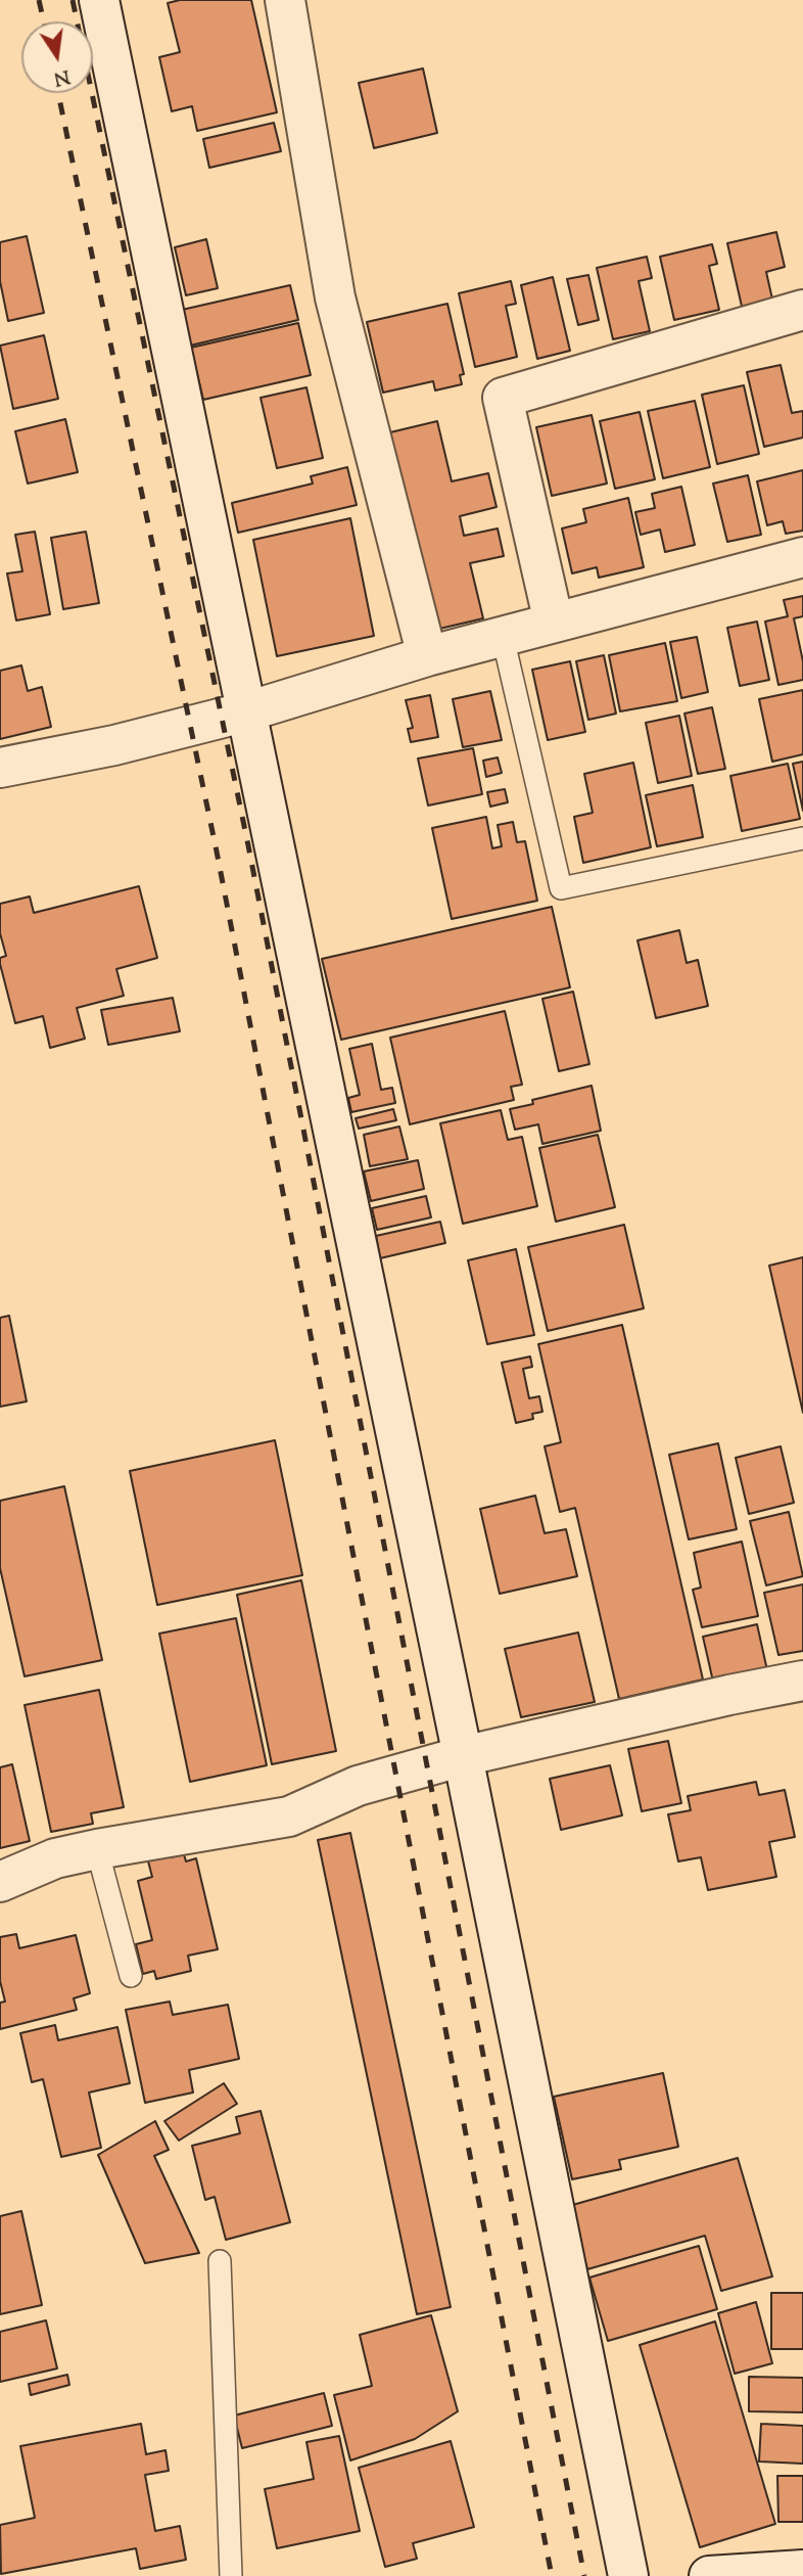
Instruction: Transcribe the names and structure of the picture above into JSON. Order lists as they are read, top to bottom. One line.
{"north":"bottom"}
